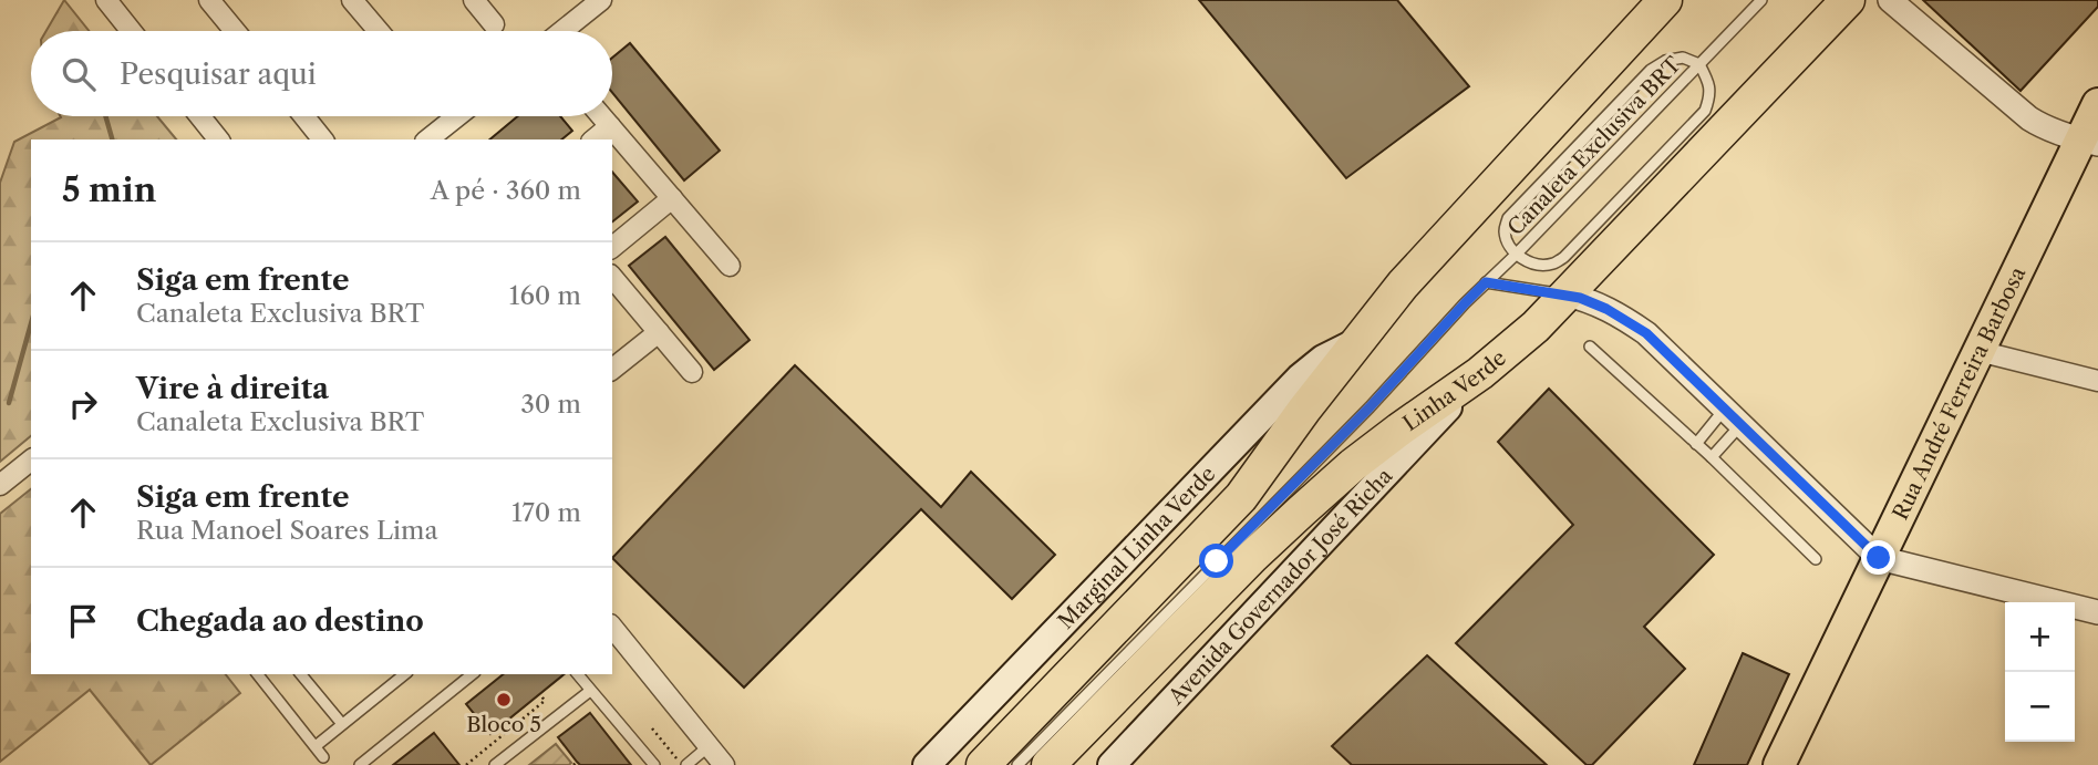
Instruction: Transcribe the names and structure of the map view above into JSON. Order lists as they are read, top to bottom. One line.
{"streets":{"highway":["Linha Verde"],"main road":["Rua André Ferreira Barbosa","Marginal Linha Verde","Avenida Governador José Richa"],"lane":["Canaleta Exclusiva BRT"]},"crossings":[["Linha Verde","Avenida Governador José Richa"]],"places":["Bloco 5"],"page":{"search":"Pesquisar aqui","heading":["5 min","A pé · 360 m"],"list":[["Siga em frente","Canaleta Exclusiva BRT","160 m"],["Vire à direita","Canaleta Exclusiva BRT","30 m"],["Siga em frente","Rua Manoel Soares Lima","170 m"],"Chegada ao destino"],"map_buttons":["+","−"]}}
